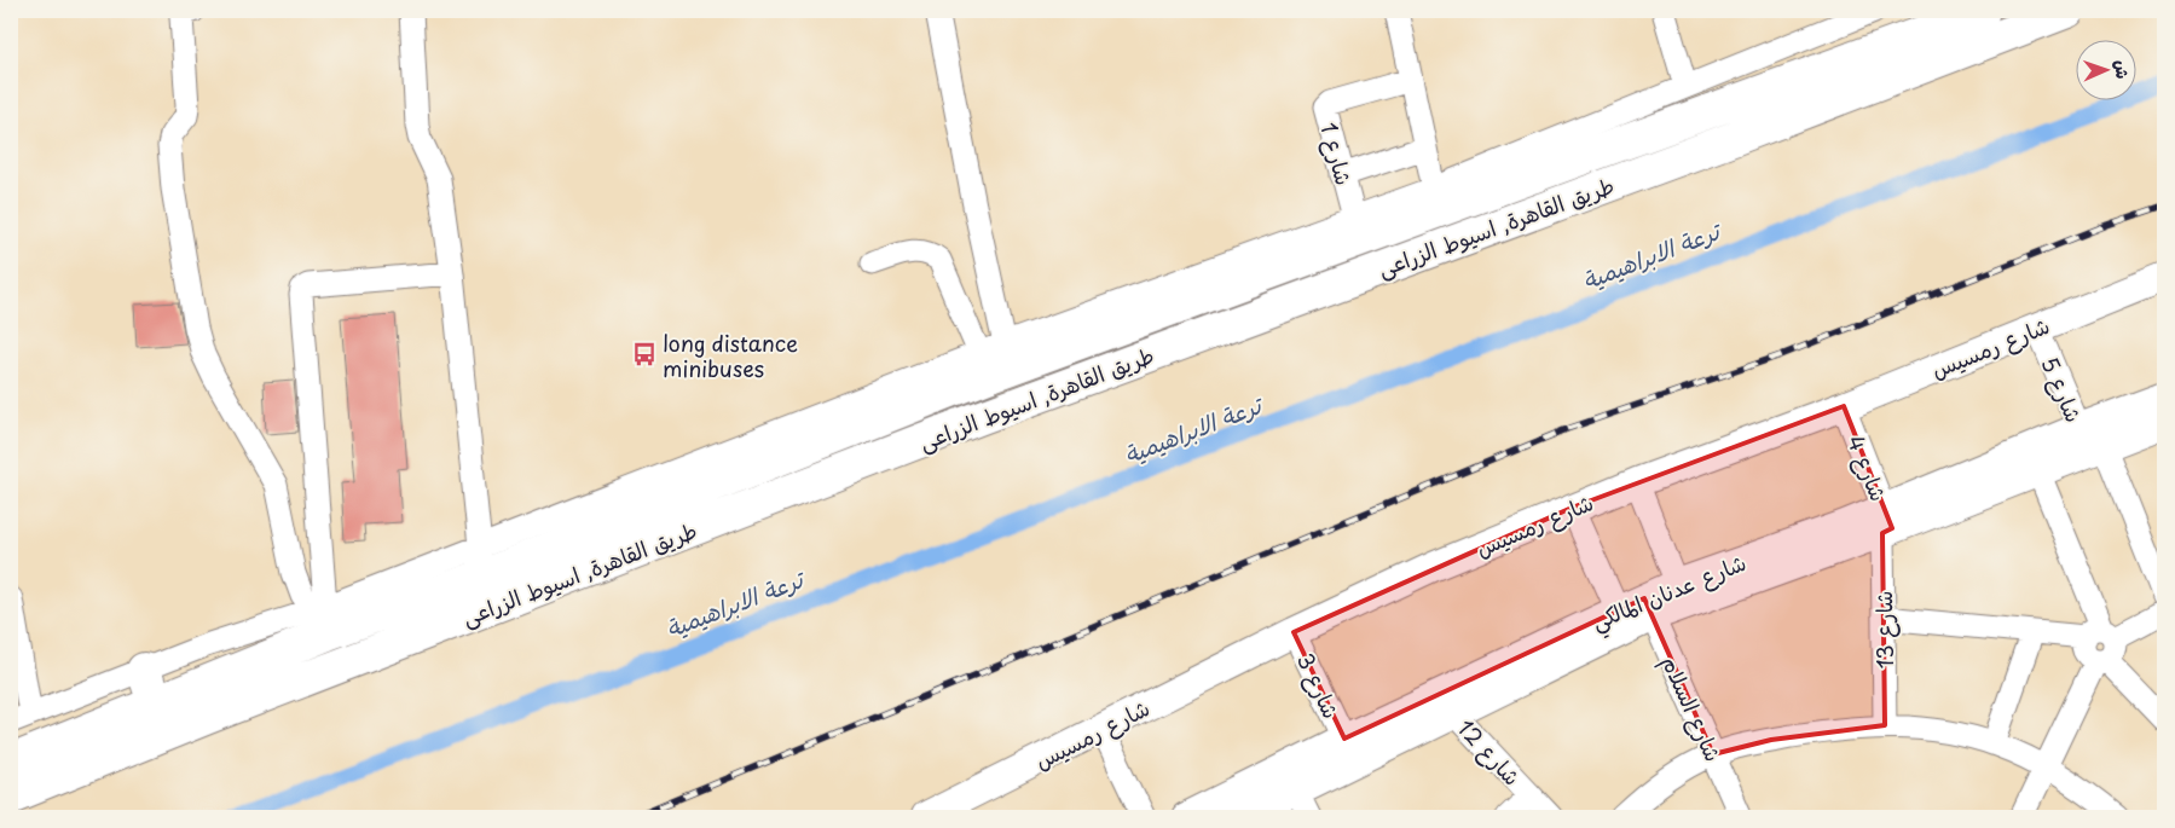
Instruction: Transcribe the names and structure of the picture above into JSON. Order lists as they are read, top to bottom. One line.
{"streets":{"highway":["طريق القاهرة, اسيوط الزراعى"],"main road":["شارع رمسيس","شارع عدنان المالكي"],"street":["شارع 1","شارع 5","شارع 4","شارع 13","شارع 3","شارع السلام","شارع 12"]},"crossings":[["شارع 1","طريق القاهرة, اسيوط الزراعى"],["شارع رمسيس","شارع 5"],["شارع رمسيس","شارع 4"],["شارع رمسيس","شارع 3"],["شارع 5","شارع عدنان المالكي"],["شارع 4","شارع عدنان المالكي"],["شارع 4","شارع 13"],["شارع عدنان المالكي","شارع 13"],["شارع عدنان المالكي","شارع 3"],["شارع عدنان المالكي","شارع السلام"],["شارع عدنان المالكي","شارع 12"]],"water":["ترعة الابراهيمية"],"places":{"bus stop":["long distance minibuses"]},"north":"right"}
